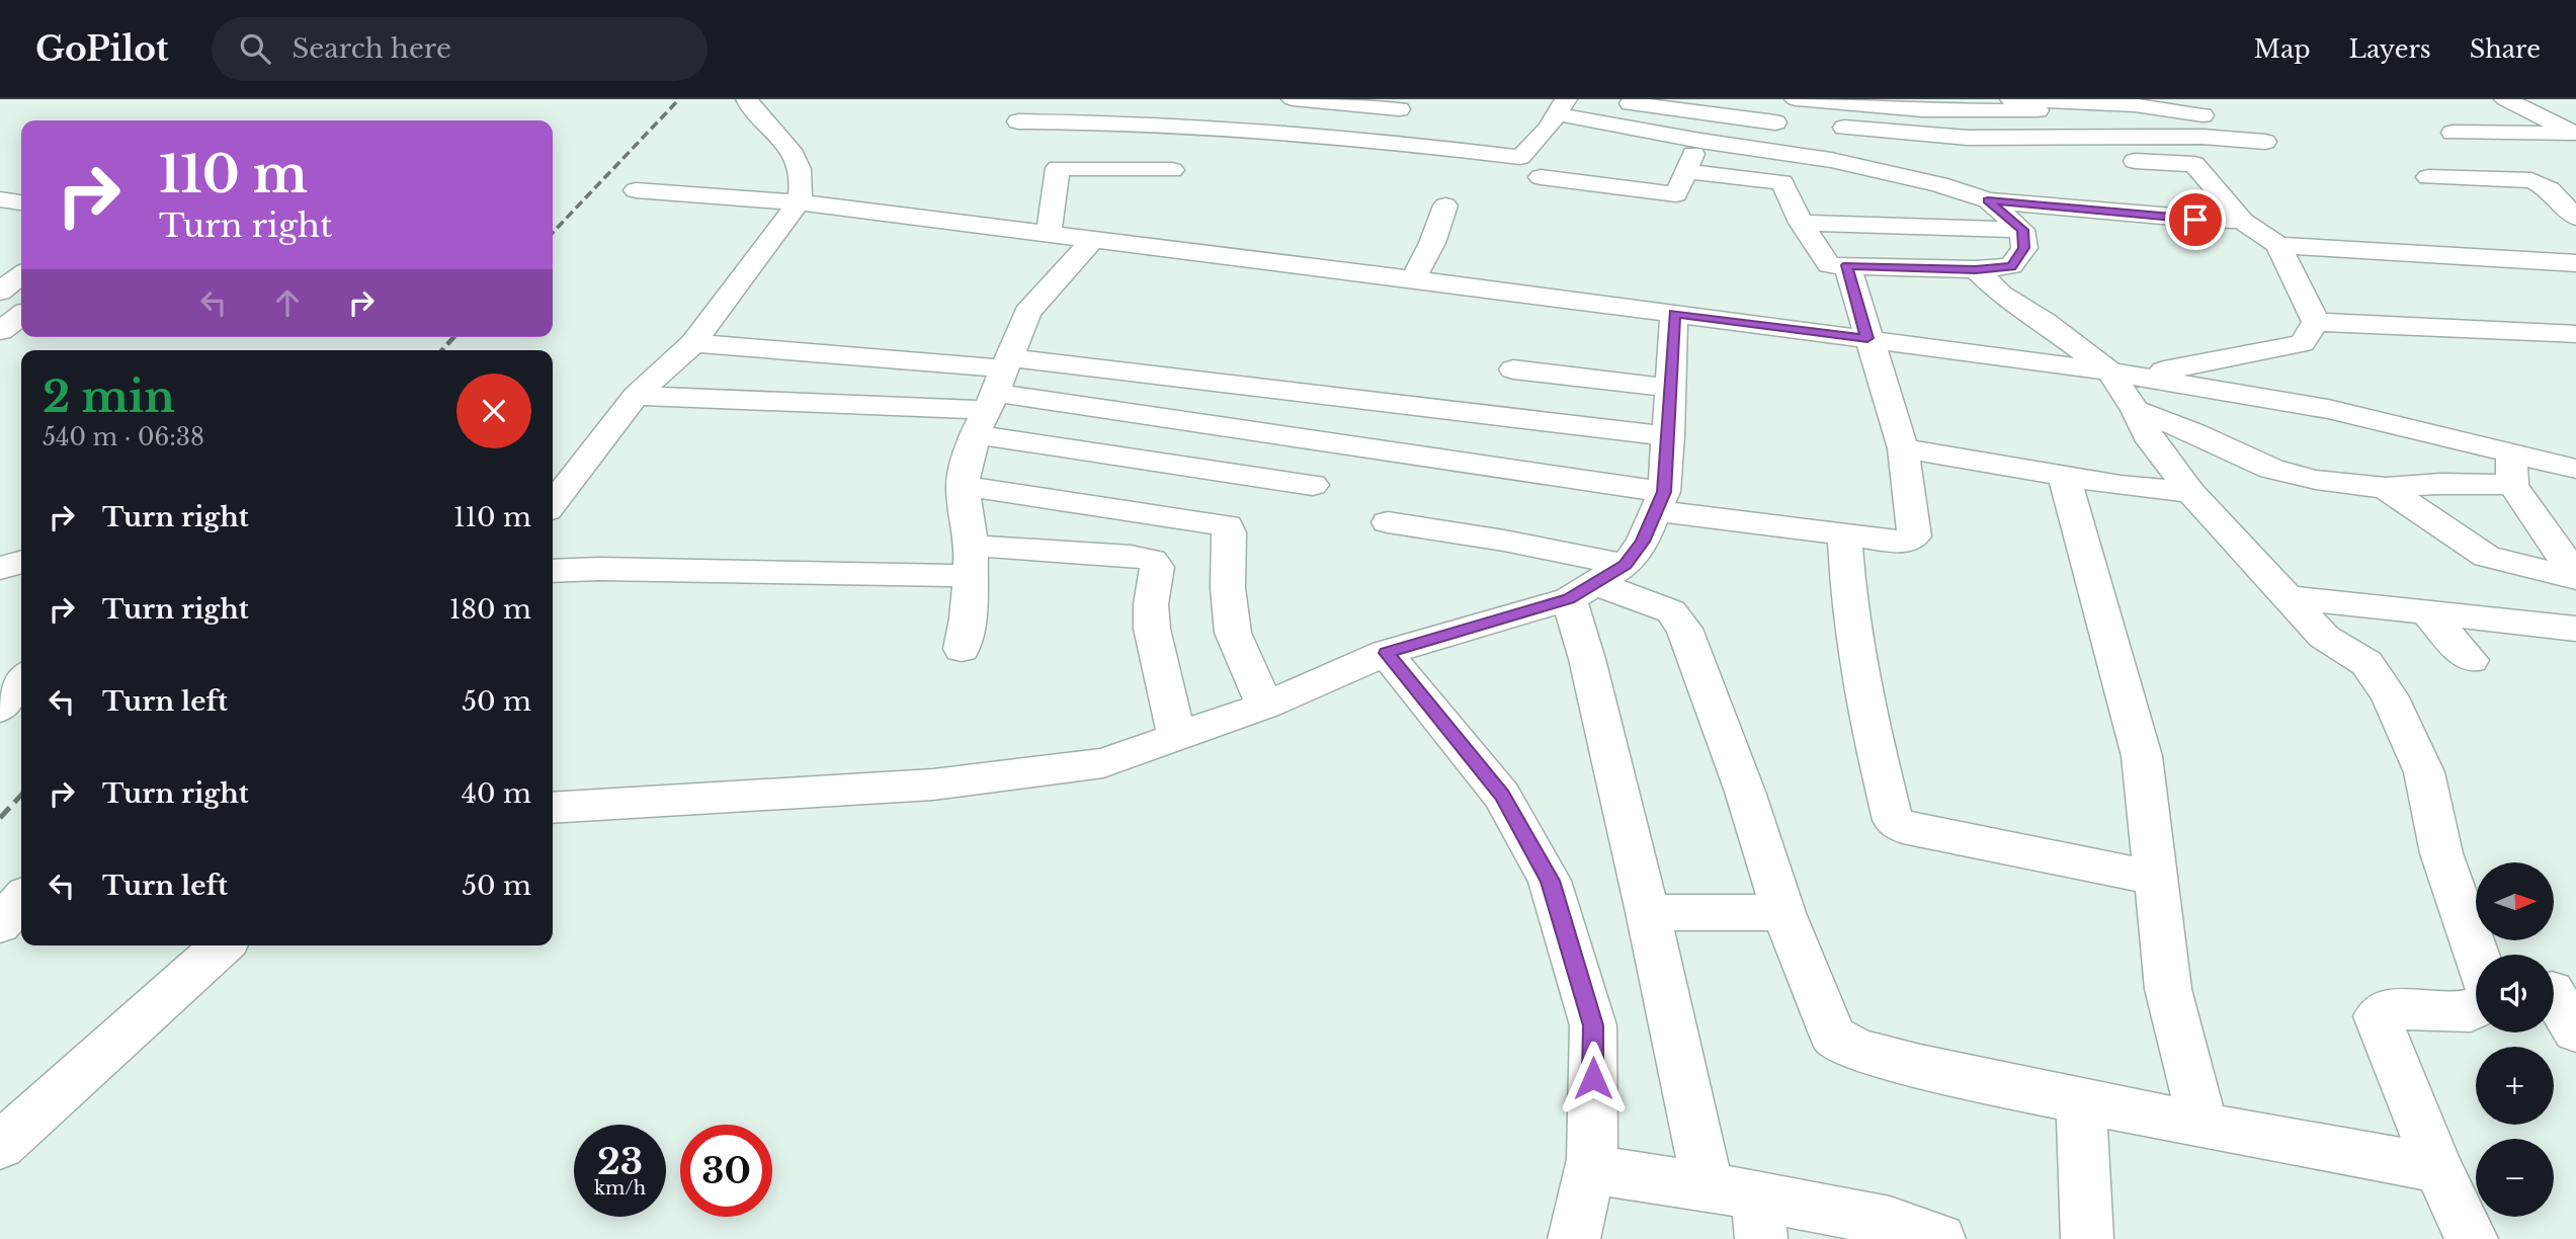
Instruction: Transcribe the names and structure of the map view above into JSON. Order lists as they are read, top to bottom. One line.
{"north":"right","page":{"header":"GoPilot","search":"Search here","nav":["Map","Layers","Share"],"turn":["110 m","Turn right"],"heading":["2 min","540 m · 06:38"],"list":[{"name":"Turn right","value":"110 m"},{"name":"Turn right","value":"180 m"},{"name":"Turn left","value":"50 m"},{"name":"Turn right","value":"40 m"},{"name":"Turn left","value":"50 m"}],"map_buttons":["+","−"],"speed":"23 km/h","limit":"30"}}
